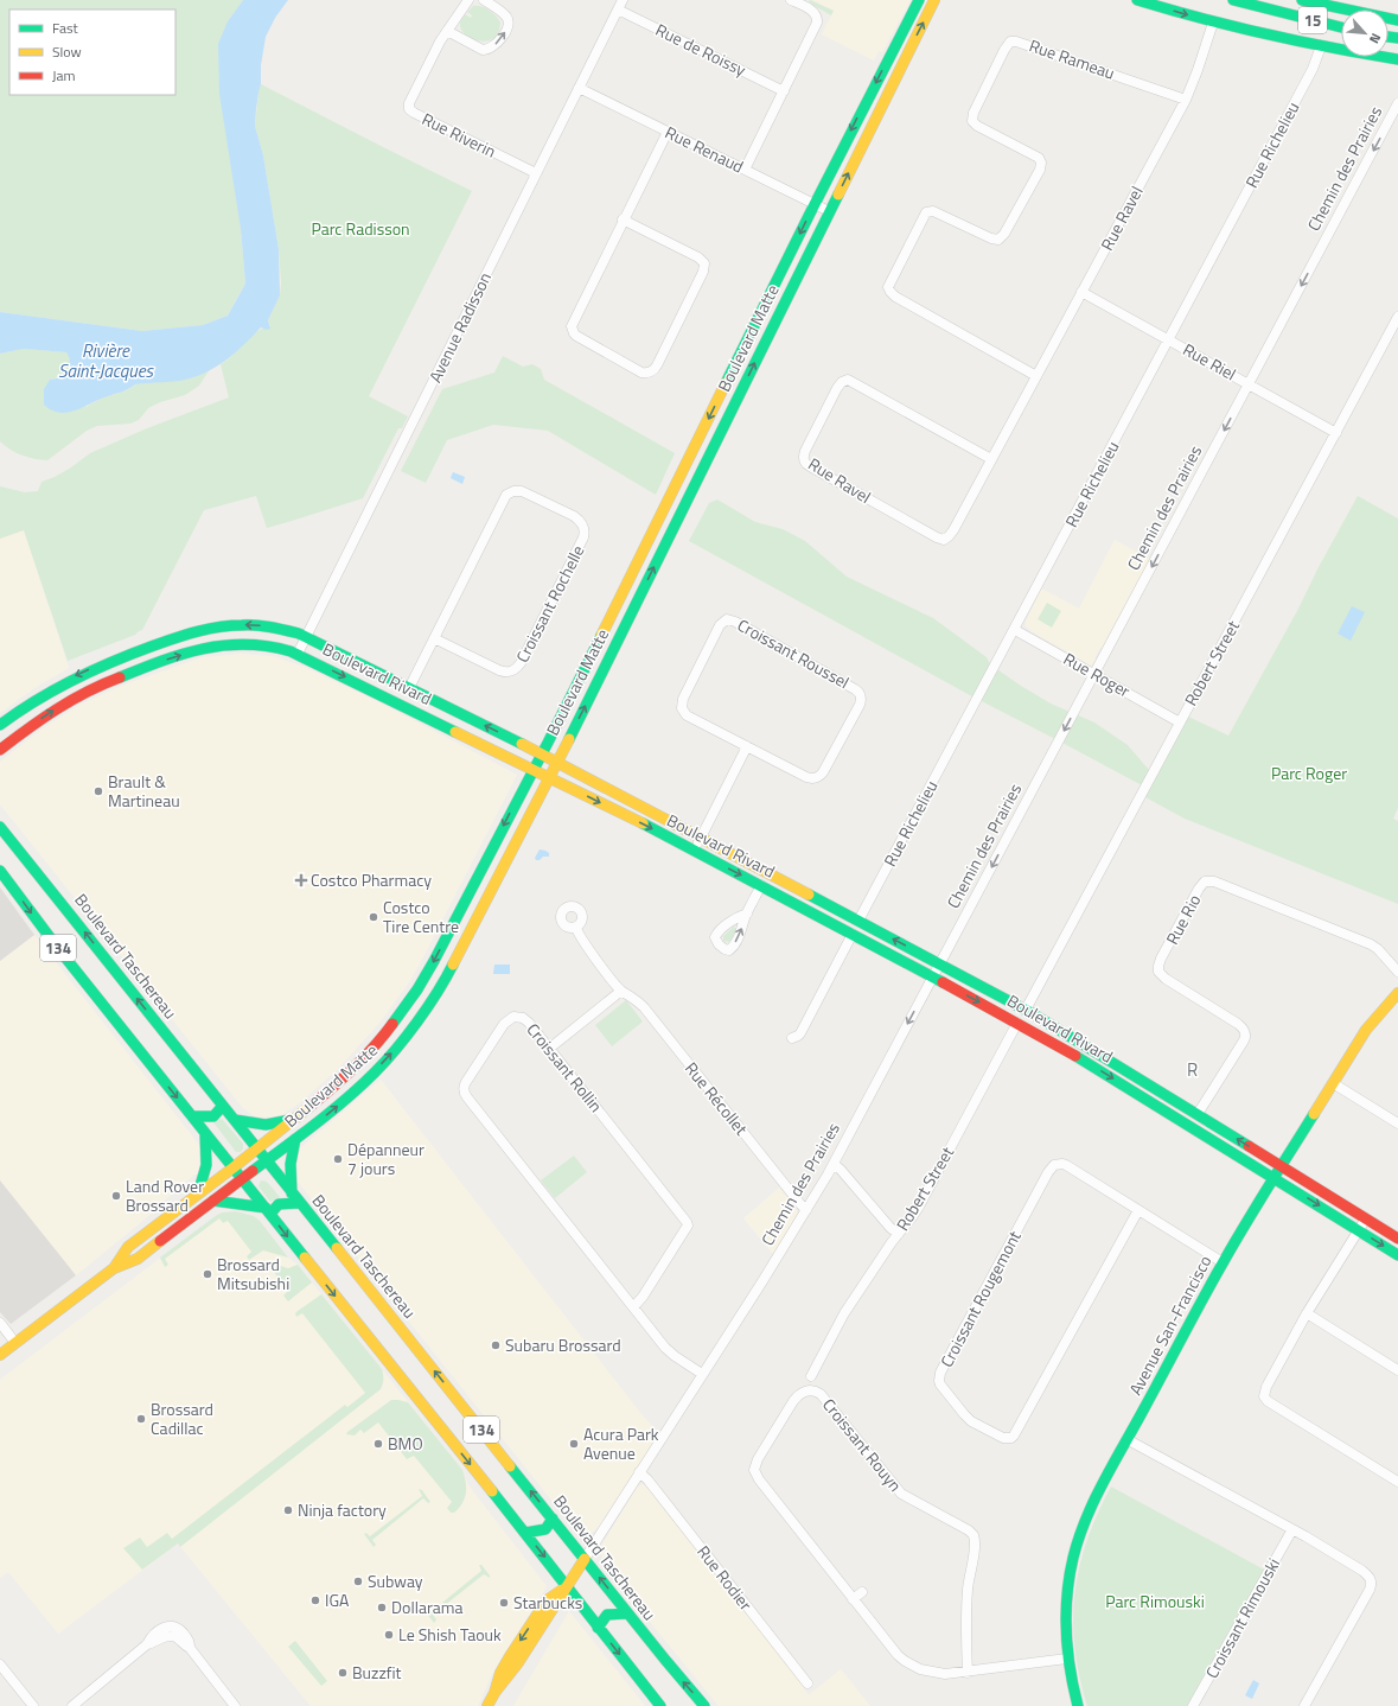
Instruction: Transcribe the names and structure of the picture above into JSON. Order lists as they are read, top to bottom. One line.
{"streets":{"main road":["15","Chemin des Prairies","Boulevard Matte","Boulevard Rivard","134","Boulevard Taschereau","Avenue San-Francisco"],"street":["Rue de Roissy","Rue Rameau","Rue Riverin","Rue Richelieu","Rue Renaud","Rue Ravel","Avenue Radisson","Rue Riel","Croissant Rochelle","Croissant Roussel","Robert Street","Rue Roger","Rue Rio","Croissant Rollin","Rue Récollet","Croissant Rougemont","Croissant Rouyn","Rue Rodier","Croissant Rimouski"]},"crossings":[["Rue de Roissy","Avenue Radisson"],["Rue Rameau","Rue Ravel"],["Rue Riverin","Avenue Radisson"],["Rue Richelieu","Rue Riel"],["Rue Richelieu","Boulevard Rivard"],["Rue Richelieu","Rue Roger"],["Rue Renaud","Avenue Radisson"],["Rue Renaud","Boulevard Matte"],["Chemin des Prairies","Rue Riel"],["Chemin des Prairies","Boulevard Rivard"],["Chemin des Prairies","Rue Roger"],["Chemin des Prairies","134"],["Chemin des Prairies","Boulevard Taschereau"],["Chemin des Prairies","Croissant Rollin"],["Chemin des Prairies","Rue Récollet"],["Chemin des Prairies","Rue Rodier"],["Rue Ravel","Rue Riel"],["Avenue Radisson","Boulevard Rivard"],["Boulevard Matte","Boulevard Rivard"],["Boulevard Matte","134"],["Boulevard Matte","Boulevard Taschereau"],["Rue Riel","Robert Street"],["Croissant Rochelle","Boulevard Rivard"],["Robert Street","Boulevard Rivard"],["Robert Street","Rue Roger"],["Boulevard Rivard","Rue Rio"],["Boulevard Rivard","Avenue San-Francisco"],["Croissant Rougemont","Avenue San-Francisco"],["Avenue San-Francisco","Croissant Rouyn"]],"one_way":["Chemin des Prairies"],"districts":["R"],"water":["Rivière Saint-Jacques"],"parks":["Parc Radisson","Parc Roger","Parc Rimouski"],"places":{"other":["Brault & Martineau","Costco Tire Centre","Dépanneur 7 jours","Land Rover Brossard","Brossard Mitsubishi","Subaru Brossard","Brossard Cadillac","BMO","Acura Park Avenue","Ninja factory","Subway","IGA","Starbucks","Dollarama","Le Shish Taouk","Buzzfit"],"health":["Costco Pharmacy"]},"legend":["Fast","Slow","Jam"],"north":"bottom right"}
